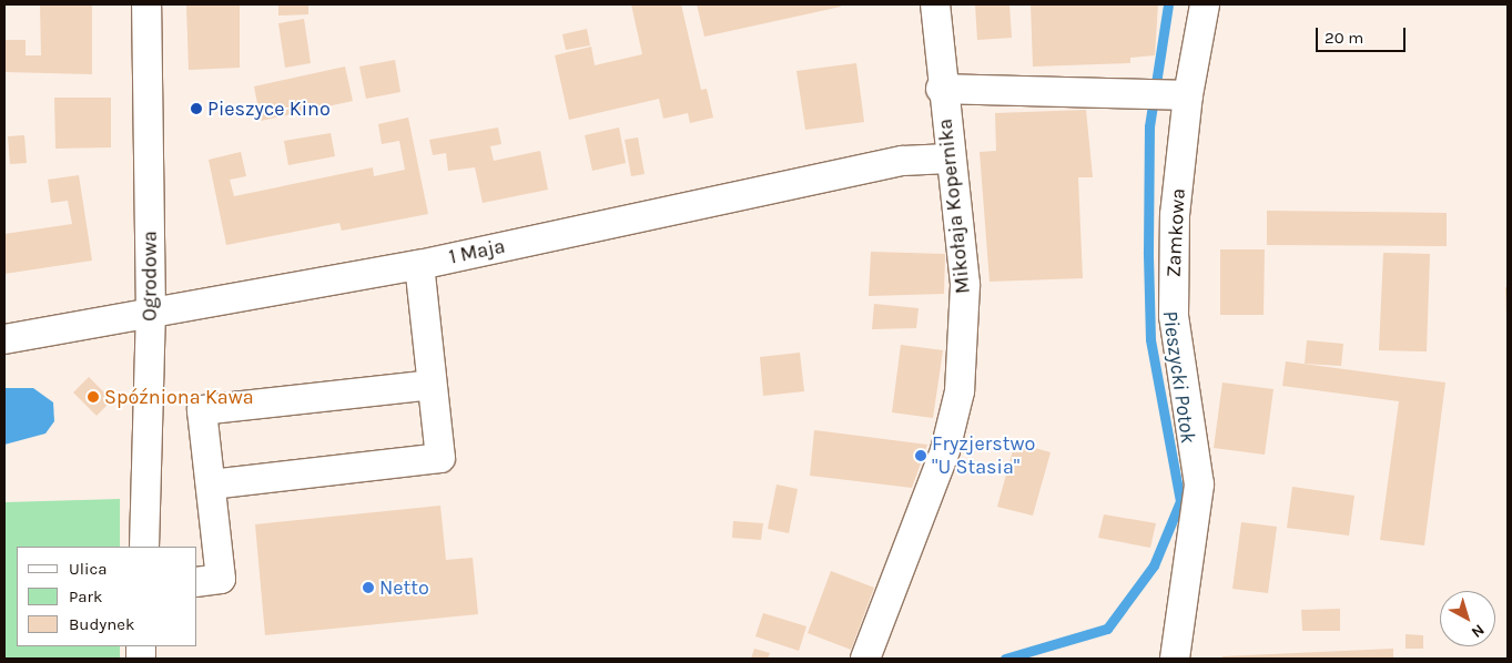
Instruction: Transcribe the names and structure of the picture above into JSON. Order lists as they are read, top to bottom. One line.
{"streets":{"street":["Mikołaja Kopernika","Zamkowa","1 Maja","Ogrodowa"]},"crossings":[["Mikołaja Kopernika","1 Maja"],["1 Maja","Ogrodowa"]],"water":["Pieszycki Potok"],"places":["Pieszyce Kino","Spóźniona Kawa","Fryzjerstwo \"U Stasia\"","Netto"],"legend":["Ulica","Park","Budynek"],"scale_bar":"20 m","north":"bottom right"}
